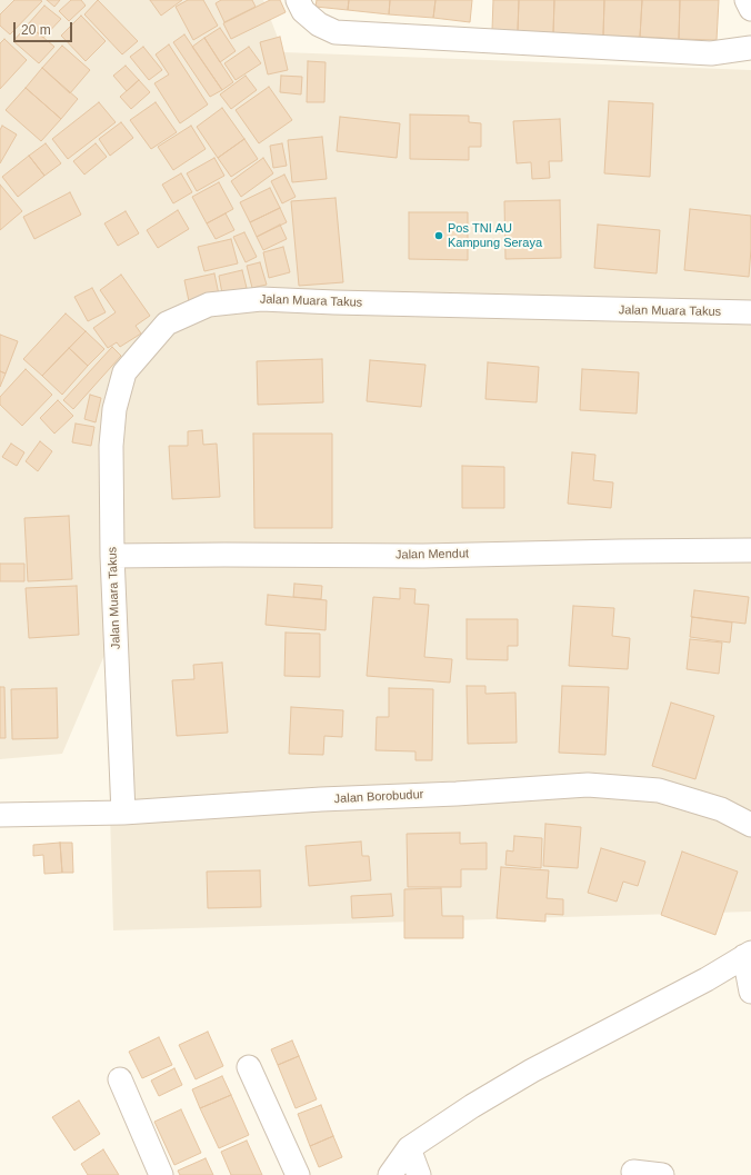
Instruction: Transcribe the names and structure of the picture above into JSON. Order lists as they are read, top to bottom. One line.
{"streets":{"street":["Jalan Muara Takus","Jalan Mendut","Jalan Borobudur"]},"crossings":[["Jalan Muara Takus","Jalan Mendut"],["Jalan Muara Takus","Jalan Borobudur"]],"places":["Pos TNI AU Kampung Seraya"],"scale_bar":"20 m"}
